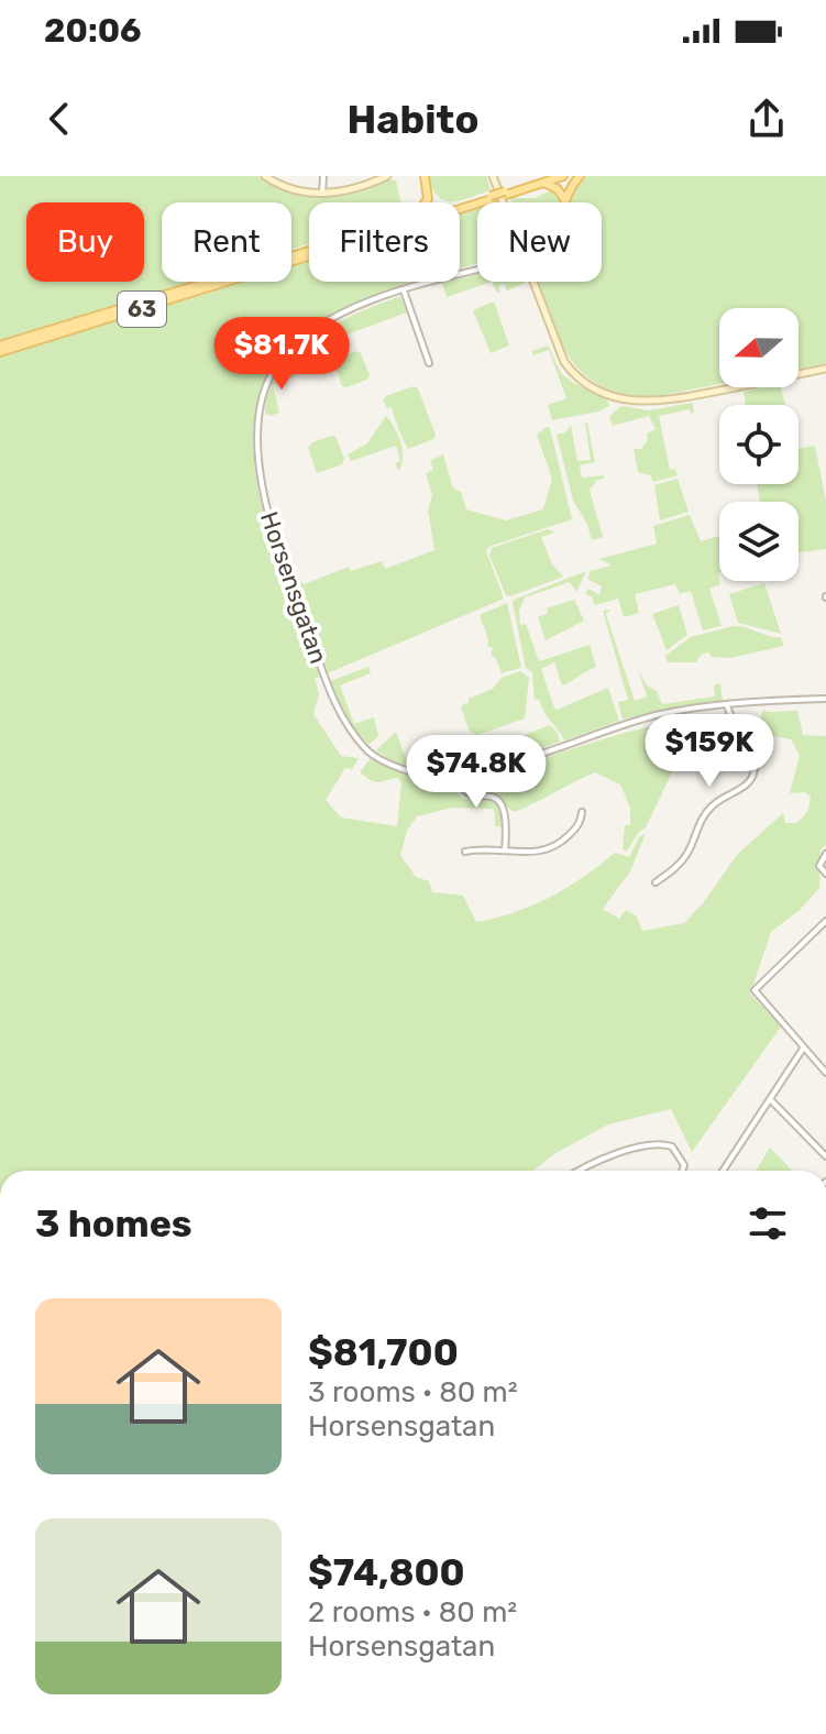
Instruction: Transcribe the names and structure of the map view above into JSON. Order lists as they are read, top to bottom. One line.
{"streets":{"main road":["63"],"street":["Horsensgatan"]},"north":"left","page":{"status":"20:06","header":"Habito","chip":["Buy","Rent","Filters","New"],"price":["$81.7K","$159K","$74.8K"],"heading":"3 homes","list":[{"name":"$81,700","note":"3 rooms · 80 m² · Horsensgatan"},{"name":"$74,800","note":"2 rooms · 80 m² · Horsensgatan"}]}}
